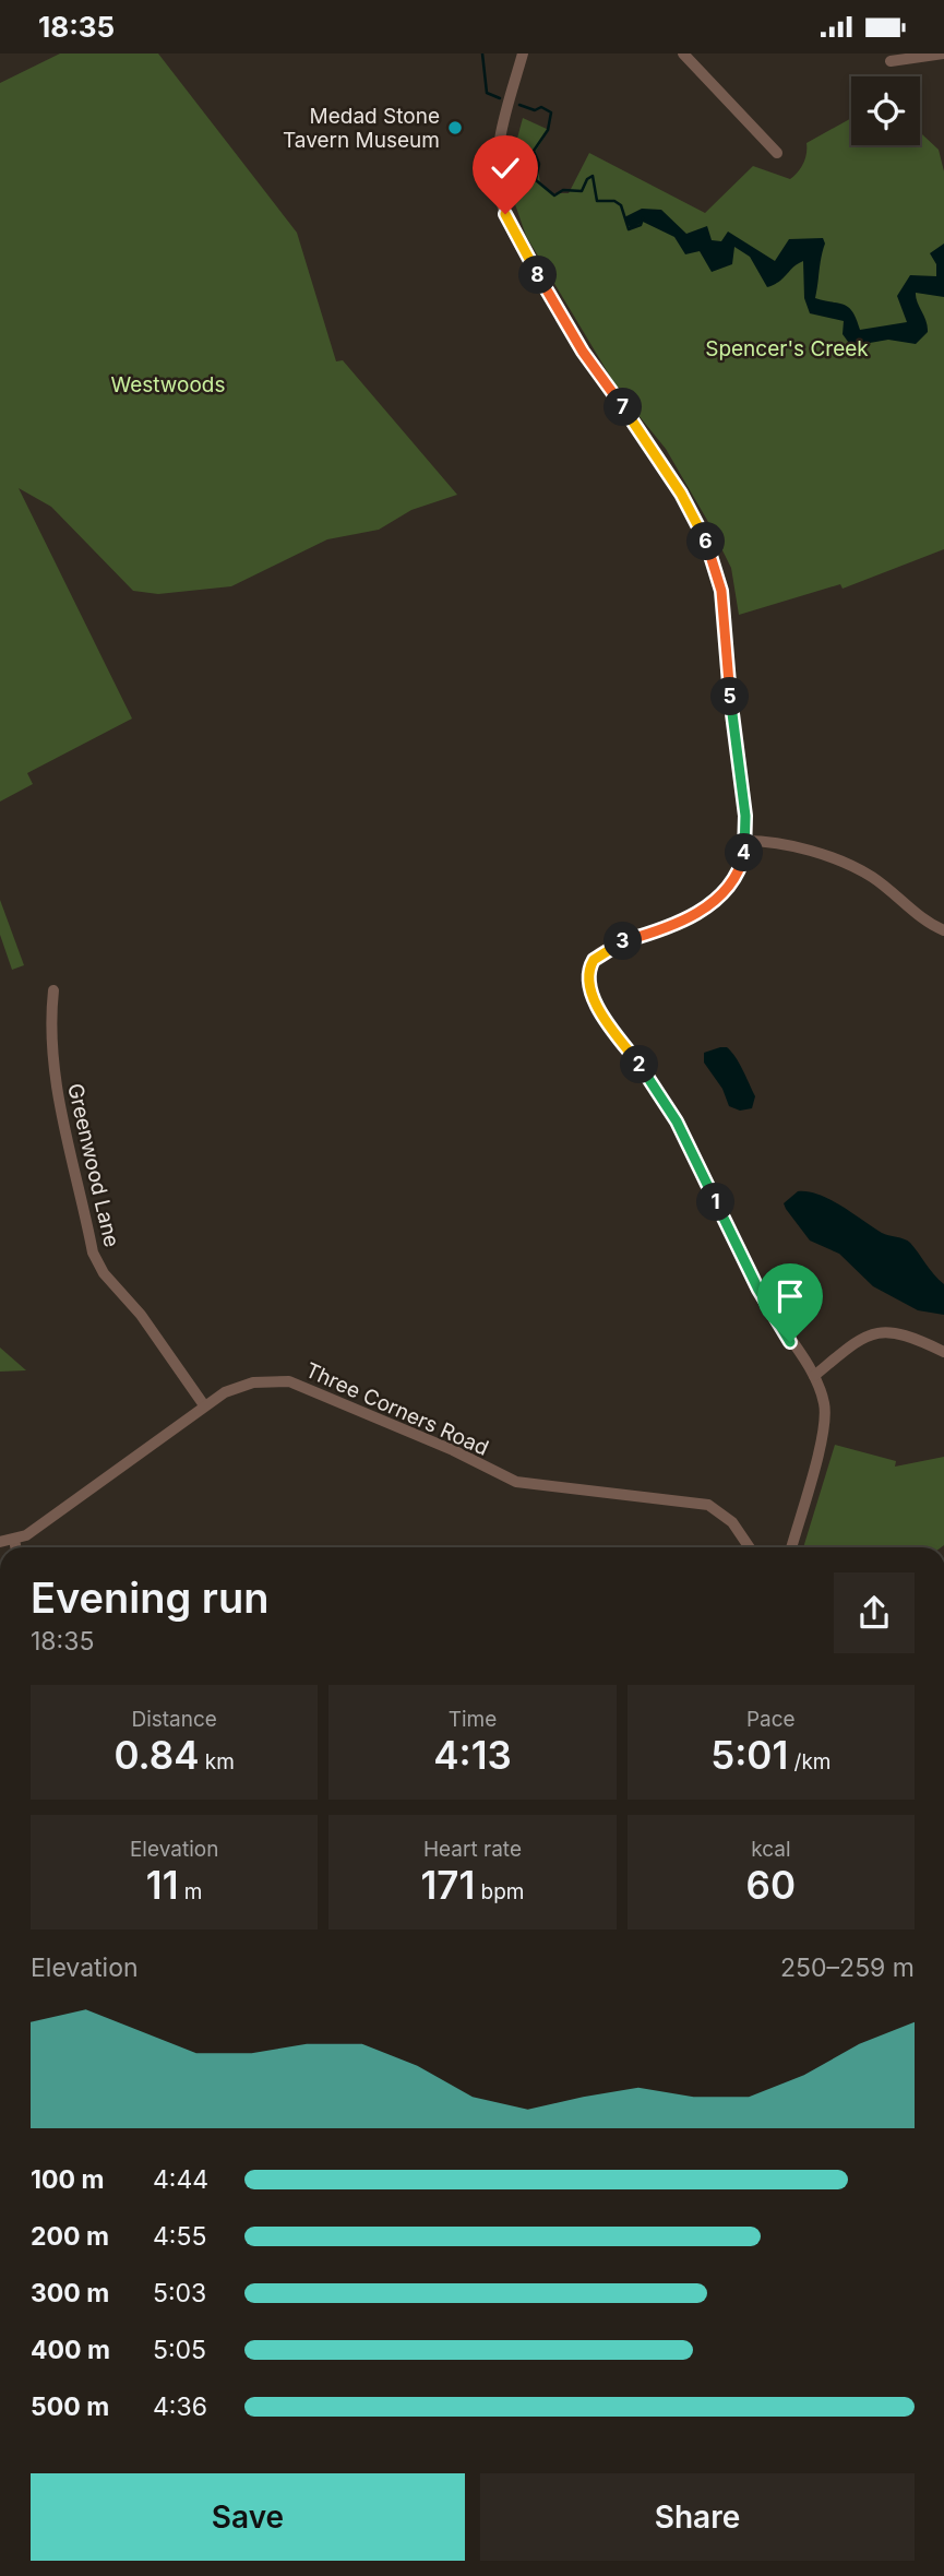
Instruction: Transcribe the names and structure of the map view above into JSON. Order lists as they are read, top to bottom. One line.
{"streets":{"street":["Greenwood Lane","Three Corners Road"]},"crossings":[["Greenwood Lane","Three Corners Road"]],"parks":["Spencer's Creek","Westwoods"],"places":["Medad Stone Tavern Museum"],"page":{"status":"18:35","pins":["8","7","6","5","4","3","2","1"],"heading":["Evening run","18:35"],"stats":[["Distance","0.84 km"],["Time","4:13"],["Pace","5:01 /km"],["Elevation","11 m"],["Heart rate","171 bpm"],["kcal","60"]],"chart":["Elevation","250–259 m"],"list":[{"name":"100 m","note":"4:44"},{"name":"200 m","note":"4:55"},{"name":"300 m","note":"5:03"},{"name":"400 m","note":"5:05"},{"name":"500 m","note":"4:36"}],"buttons":["Save","Share"]}}
